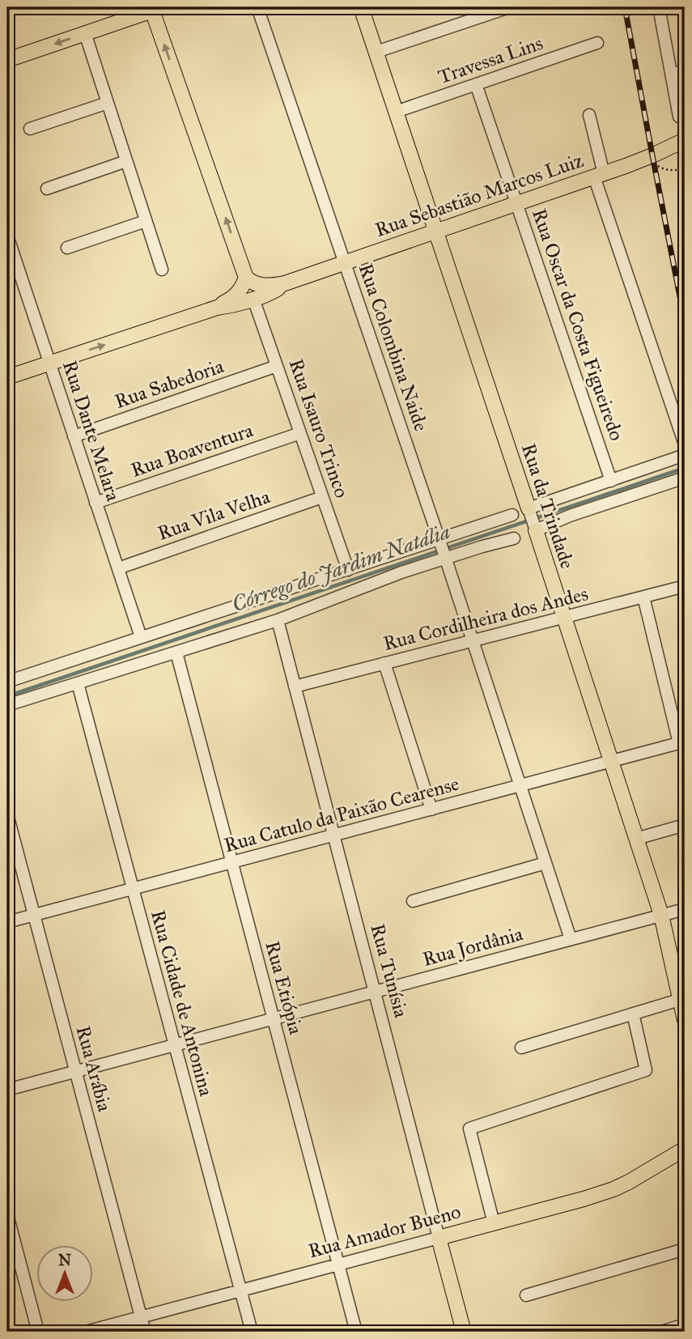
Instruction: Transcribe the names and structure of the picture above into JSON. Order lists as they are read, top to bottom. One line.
{"streets":{"main road":["Rua Sebastião Marcos Luiz","Rua da Trindade","Rua Tunísia","Rua Amador Bueno"],"street":["Travessa Lins","Rua Oscar da Costa Figueiredo","Rua Colombina Naide","Rua Sabedoria","Rua Isauro Trinco","Rua Dante Melara","Rua Boaventura","Rua Vila Velha","Rua Cordilheira dos Andes","Rua Catulo da Paixão Cearense","Rua Jordânia","Rua Etiópia","Rua Cidade de Antonina","Rua Arábia"]},"crossings":[["Travessa Lins","Rua Oscar da Costa Figueiredo"],["Travessa Lins","Rua da Trindade"],["Rua Sebastião Marcos Luiz","Rua Oscar da Costa Figueiredo"],["Rua Sebastião Marcos Luiz","Rua Colombina Naide"],["Rua Sebastião Marcos Luiz","Rua Isauro Trinco"],["Rua Sebastião Marcos Luiz","Rua Dante Melara"],["Rua Sebastião Marcos Luiz","Rua da Trindade"],["Rua Colombina Naide","Rua Cordilheira dos Andes"],["Rua Colombina Naide","Rua Catulo da Paixão Cearense"],["Rua Colombina Naide","Rua Jordânia"],["Rua Sabedoria","Rua Isauro Trinco"],["Rua Sabedoria","Rua Dante Melara"],["Rua Isauro Trinco","Rua Boaventura"],["Rua Isauro Trinco","Rua Vila Velha"],["Rua Dante Melara","Rua Boaventura"],["Rua Dante Melara","Rua Vila Velha"],["Rua da Trindade","Rua Cordilheira dos Andes"],["Rua da Trindade","Rua Catulo da Paixão Cearense"],["Rua da Trindade","Rua Jordânia"],["Rua Cordilheira dos Andes","Rua Tunísia"],["Rua Catulo da Paixão Cearense","Rua Tunísia"],["Rua Catulo da Paixão Cearense","Rua Etiópia"],["Rua Catulo da Paixão Cearense","Rua Cidade de Antonina"],["Rua Catulo da Paixão Cearense","Rua Arábia"],["Rua Jordânia","Rua Tunísia"],["Rua Jordânia","Rua Etiópia"],["Rua Jordânia","Rua Cidade de Antonina"],["Rua Jordânia","Rua Arábia"],["Rua Tunísia","Rua Amador Bueno"],["Rua Etiópia","Rua Amador Bueno"],["Rua Cidade de Antonina","Rua Amador Bueno"],["Rua Arábia","Rua Amador Bueno"]],"water":["Córrego do Jardim Natália"],"north":"top"}
